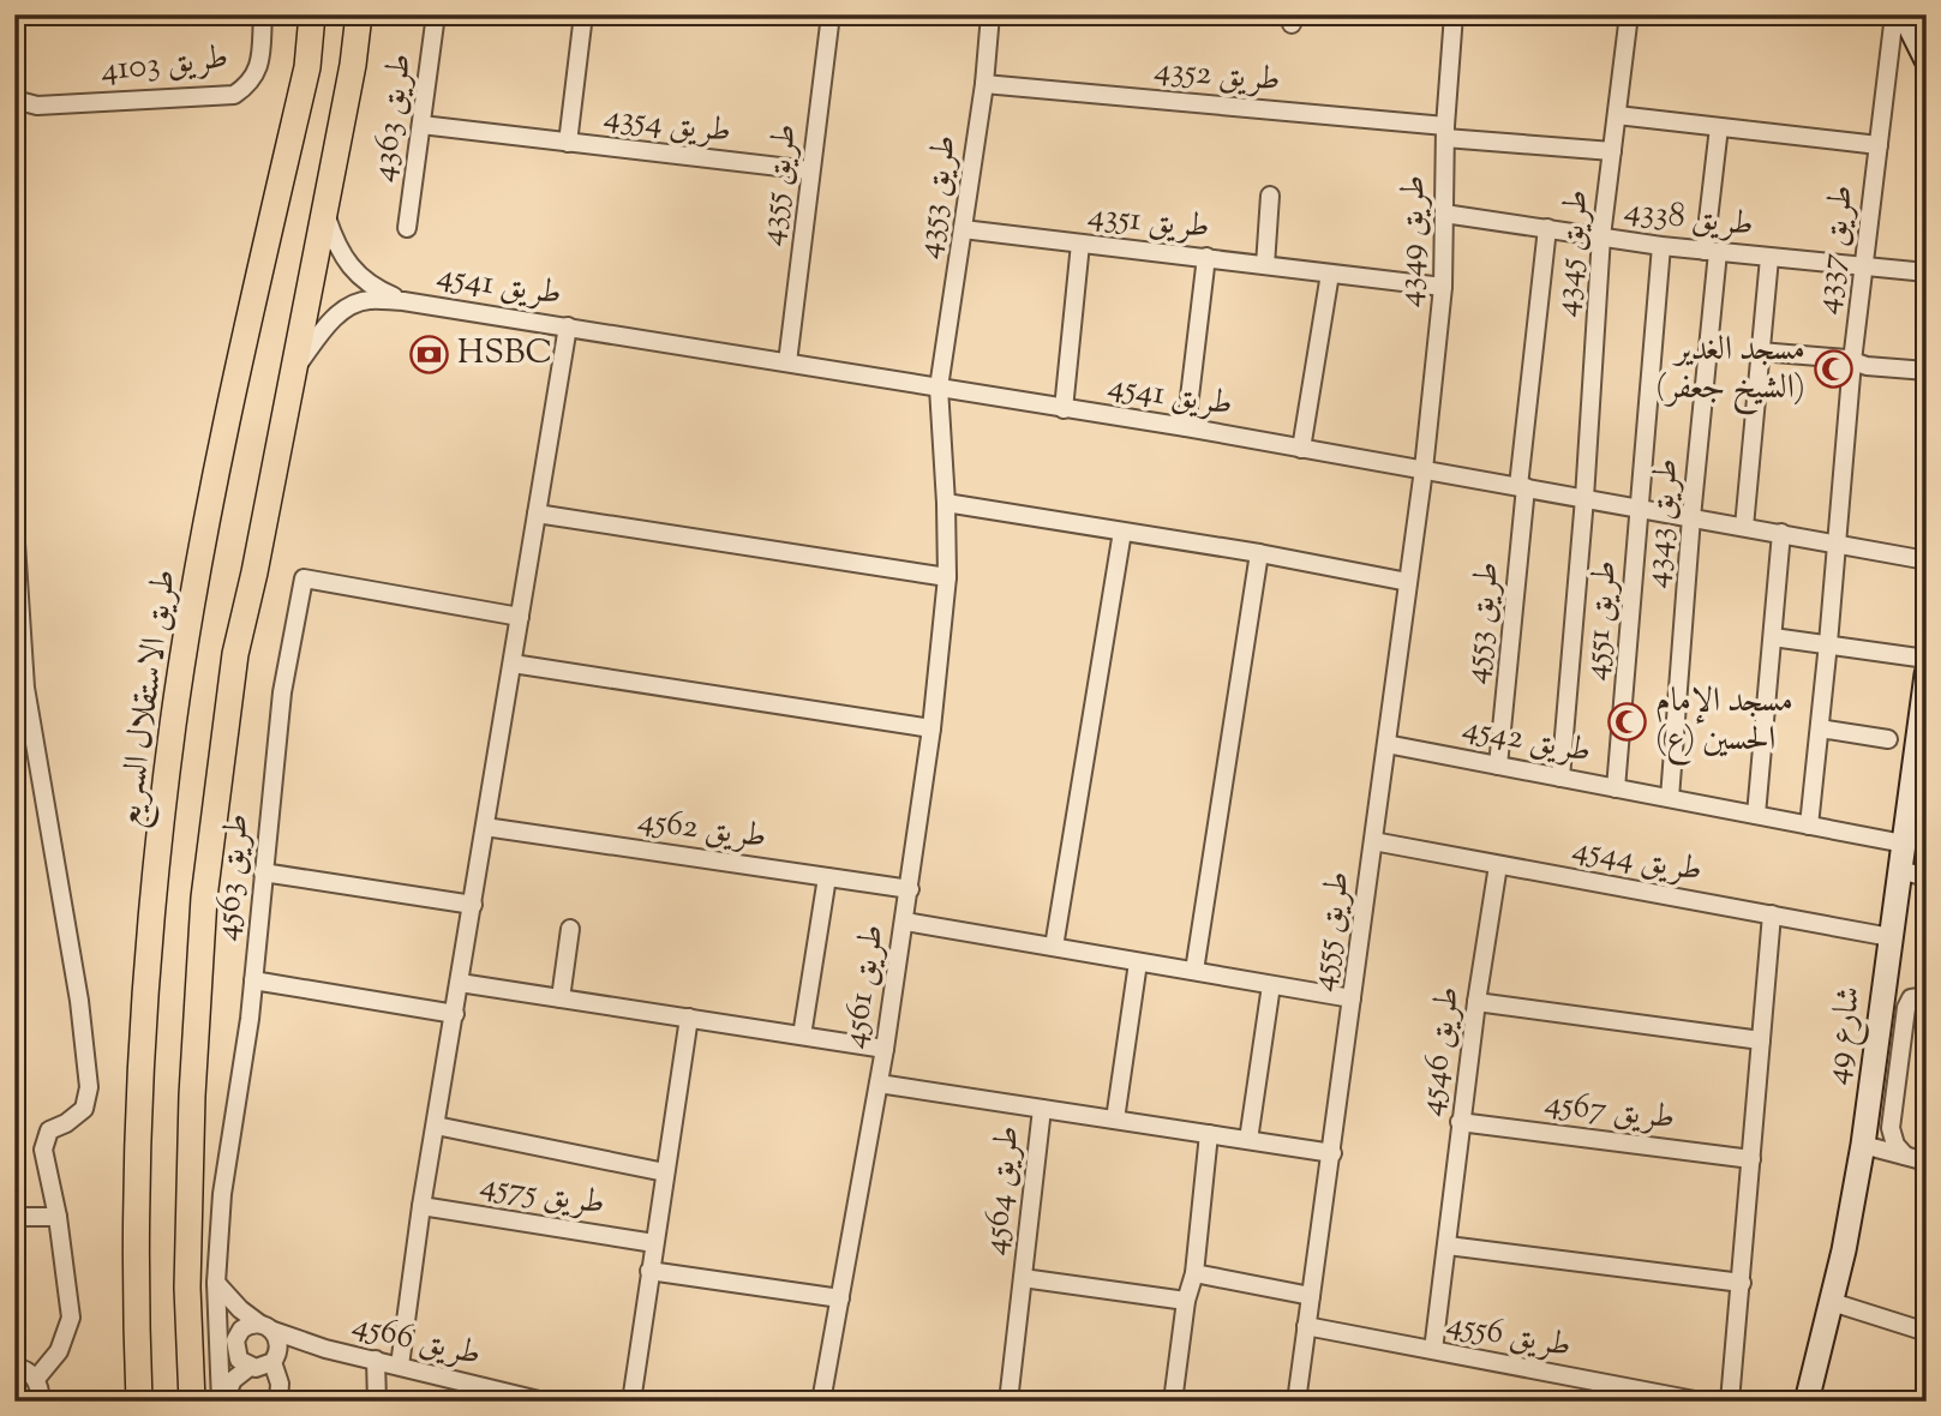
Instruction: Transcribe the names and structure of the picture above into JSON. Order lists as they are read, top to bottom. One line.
{"streets":{"main road":["طريق الاستقلال السريع"],"street":["طريق 4103","طريق 4352","طريق 4363","طريق 4354","طريق 4355","طريق 4353","طريق 4338","طريق 4351","طريق 4349","طريق 4337","طريق 4345","طريق 4541","طريق 4343","طريق 4551","طريق 4553","طريق 4542","طريق 4562","طريق 4544","طريق 4563","طريق 4555","طريق 4561","شارع 49","طريق 4546","طريق 4567","طريق 4564","طريق 4575","طريق 4556","طريق 4566"]},"crossings":[["طريق 4352","طريق 4353"],["طريق 4352","طريق 4349"],["طريق 4352","طريق 4345"],["طريق 4363","طريق 4354"],["طريق 4354","طريق 4355"],["طريق 4355","طريق 4541"],["طريق 4353","طريق 4351"],["طريق 4353","طريق 4541"],["طريق 4353","طريق 4561"],["طريق 4338","طريق 4349"],["طريق 4338","طريق 4337"],["طريق 4338","طريق 4345"],["طريق 4338","طريق 4343"],["طريق 4338","طريق 4553"],["طريق 4351","طريق 4349"],["طريق 4349","طريق 4541"],["طريق 4349","طريق 4555"],["طريق 4337","طريق 4541"],["طريق 4337","طريق 4542"],["طريق 4345","طريق 4541"],["طريق 4345","طريق 4551"],["طريق 4541","طريق 4343"],["طريق 4541","طريق 4551"],["طريق 4541","طريق 4553"],["طريق 4541","طريق 4555"],["طريق 4541","طريق 4561"],["طريق 4343","طريق 4551"],["طريق 4343","طريق 4542"],["طريق 4551","طريق 4542"],["طريق 4553","طريق 4542"],["طريق 4542","طريق 4555"],["طريق 4542","شارع 49"],["طريق 4562","طريق 4561"],["طريق 4544","طريق 4555"],["طريق 4544","شارع 49"],["طريق 4544","طريق 4546"],["طريق 4555","طريق 4564"],["طريق 4555","طريق 4556"],["طريق 4561","طريق 4564"],["طريق 4546","طريق 4567"],["طريق 4546","طريق 4556"]],"places":{"bank":["HSBC"],"mosque":["مسجد الغدير (الشيخ جعفر)","مسجد الإمام الحسين (ع)"]}}
